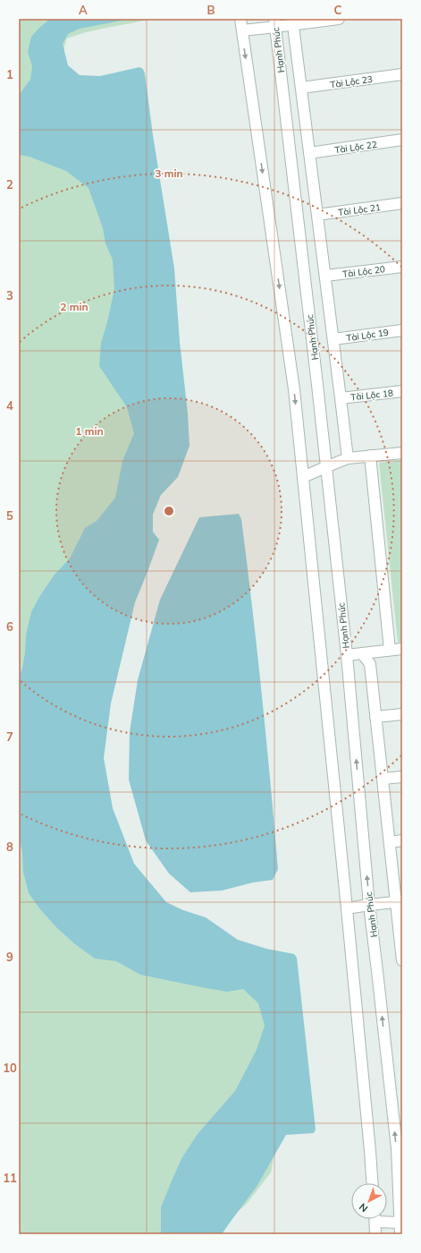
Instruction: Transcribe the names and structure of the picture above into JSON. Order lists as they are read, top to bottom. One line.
{"streets":{"street":["Hạnh Phúc","Tài Lộc 23","Tài Lộc 22","Tài Lộc 21","Tài Lộc 20","Tài Lộc 19","Tài Lộc 18"]},"north":"bottom left","grid":{"columns":["A","B","C"],"rows":["1","2","3","4","5","6","7","8","9","10","11"]},"rings":["3 min","2 min","1 min"]}
